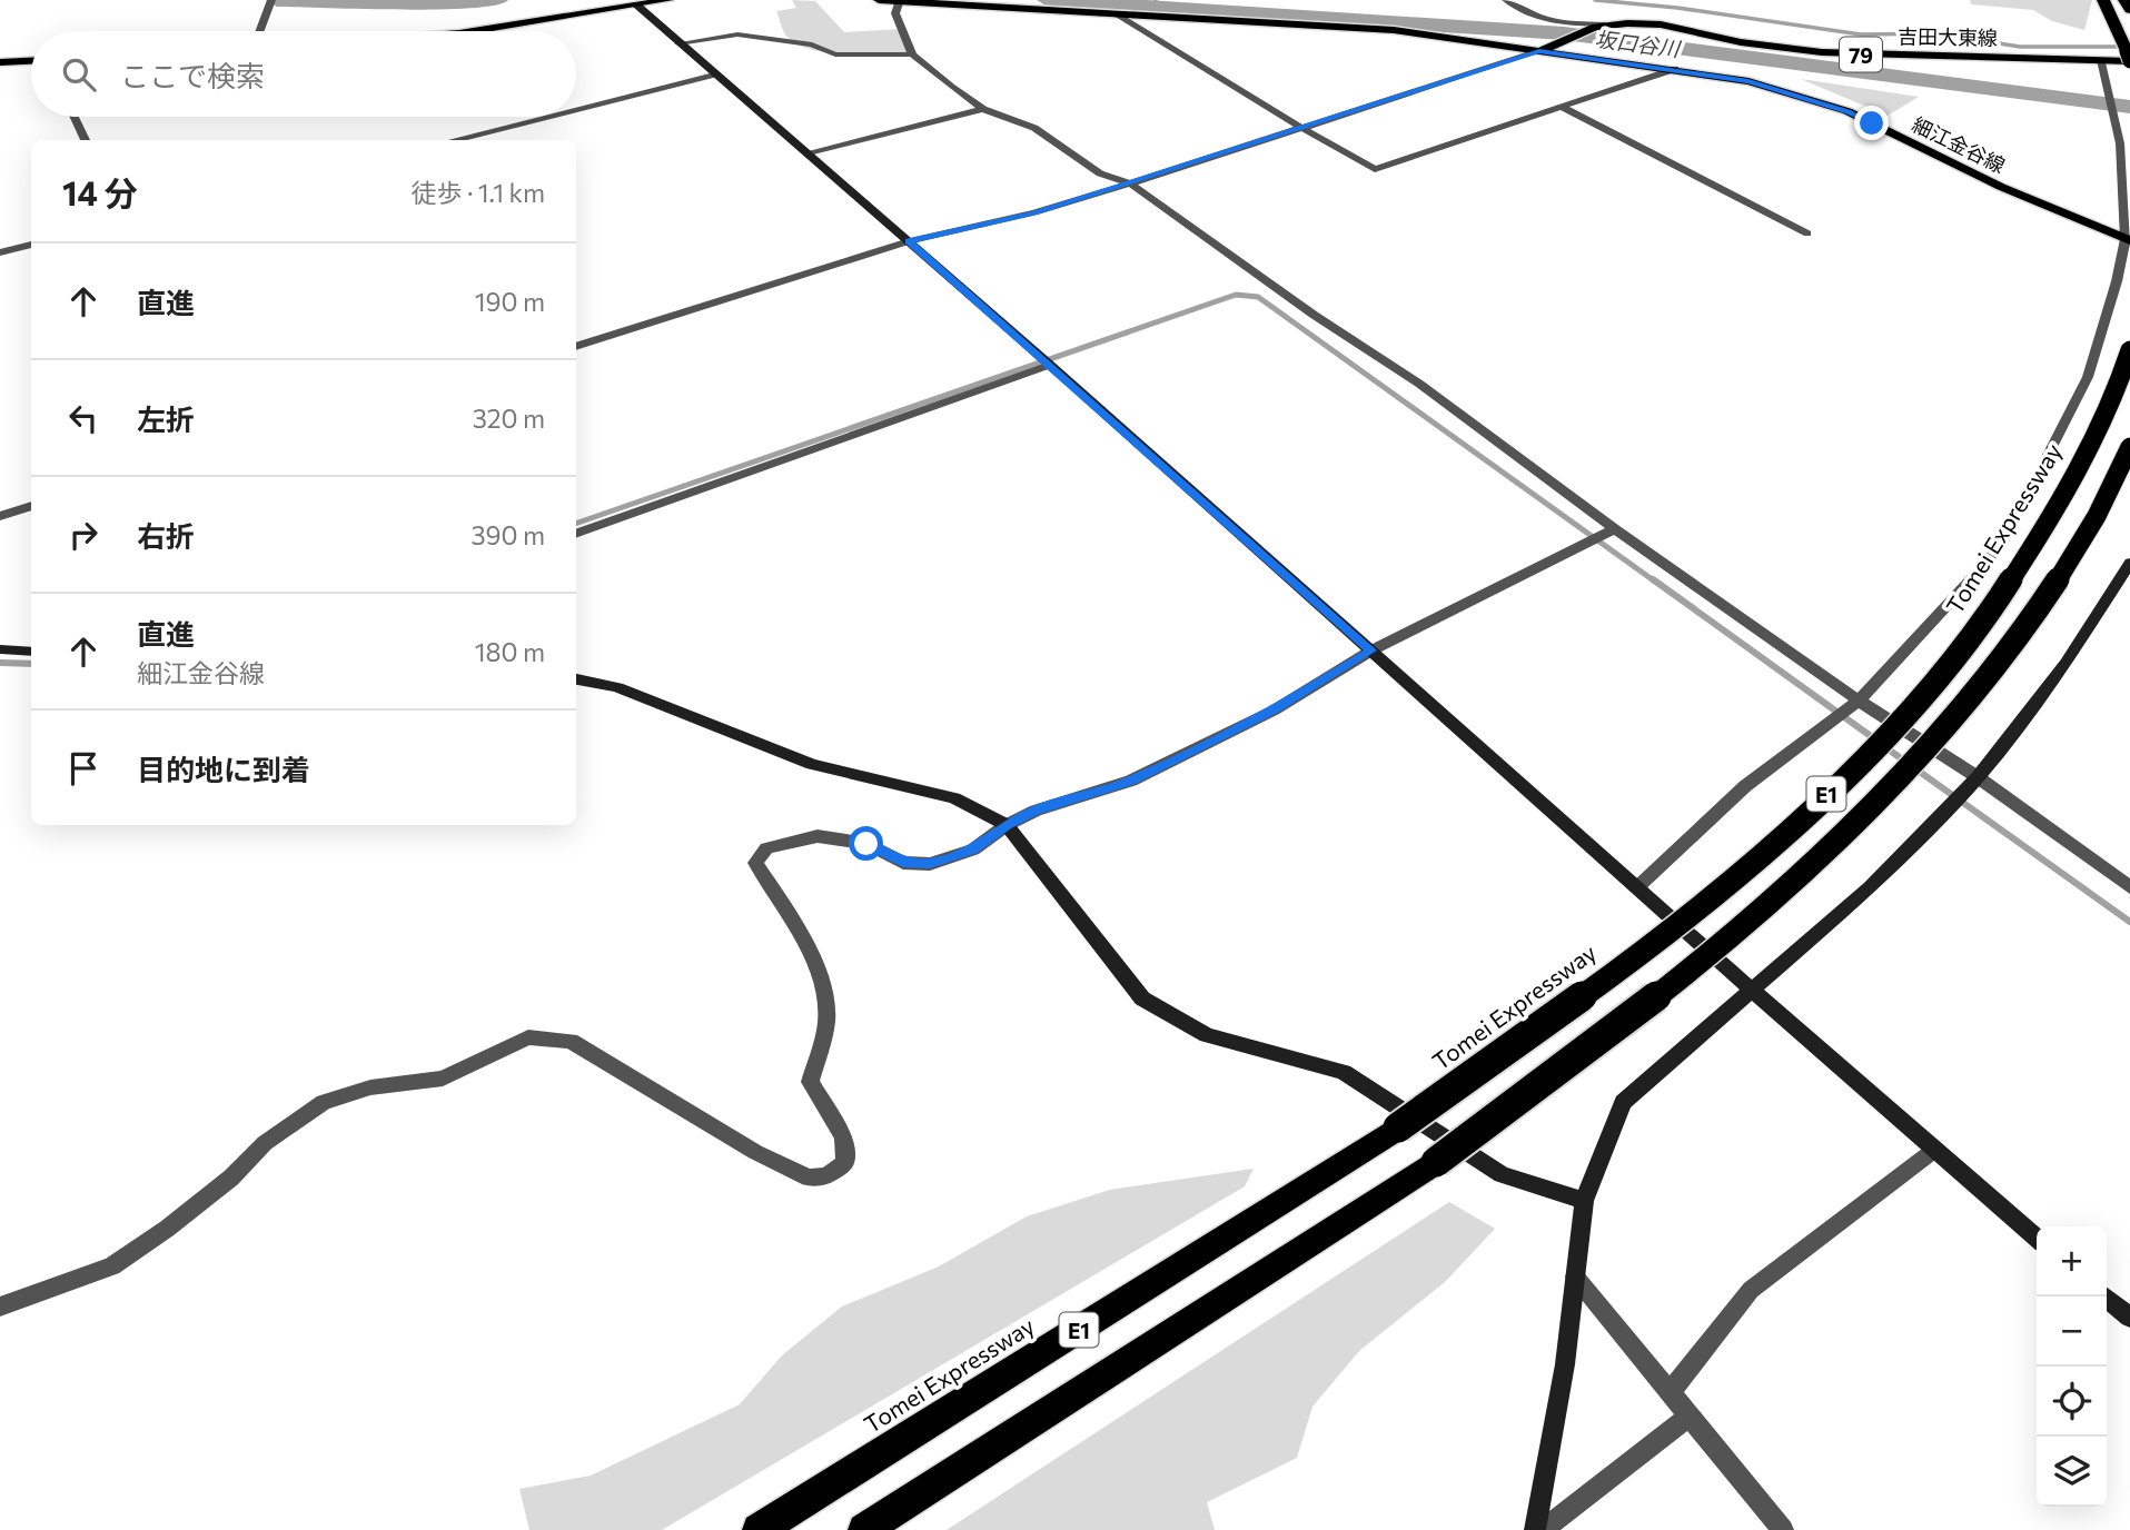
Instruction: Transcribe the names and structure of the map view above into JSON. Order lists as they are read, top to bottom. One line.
{"streets":{"highway":["Tomei Expressway","E1"],"main road":["吉田大東線","79","細江金谷線"]},"crossings":[["吉田大東線","細江金谷線"]],"water":["坂口谷川"],"page":{"search":"ここで検索","heading":["14 分","徒歩 · 1.1 km"],"list":[["直進","190 m"],["左折","320 m"],["右折","390 m"],["直進","細江金谷線","180 m"],"目的地に到着"],"map_buttons":["+","−"]}}
